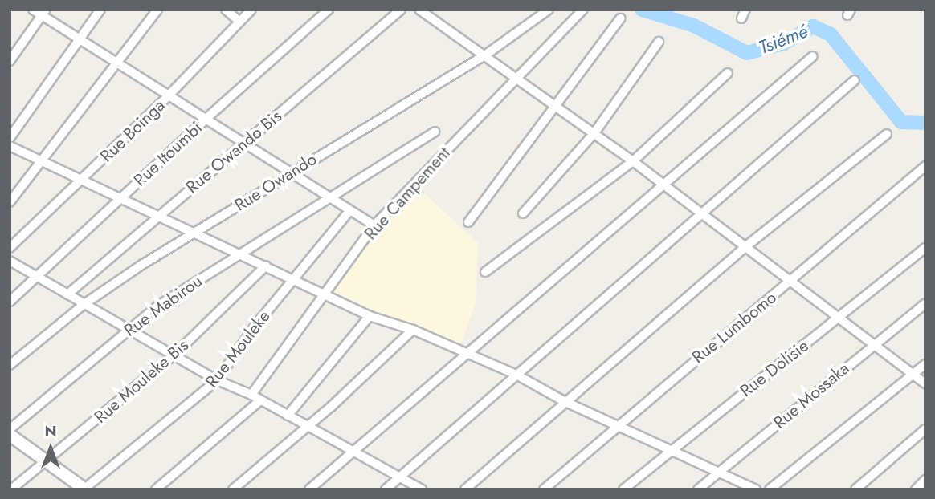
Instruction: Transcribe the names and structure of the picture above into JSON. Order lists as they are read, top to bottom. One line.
{"streets":{"street":["Rue Boinga","Rue Owando Bis","Rue Itoumbi","Rue Owando","Rue Campement","Rue Mabirou","Rue Lumbomo","Rue Mouleke","Rue Dolisie","Rue Mouleke Bis","Rue Mossaka"]},"water":["Tsiémé"],"north":"top"}
